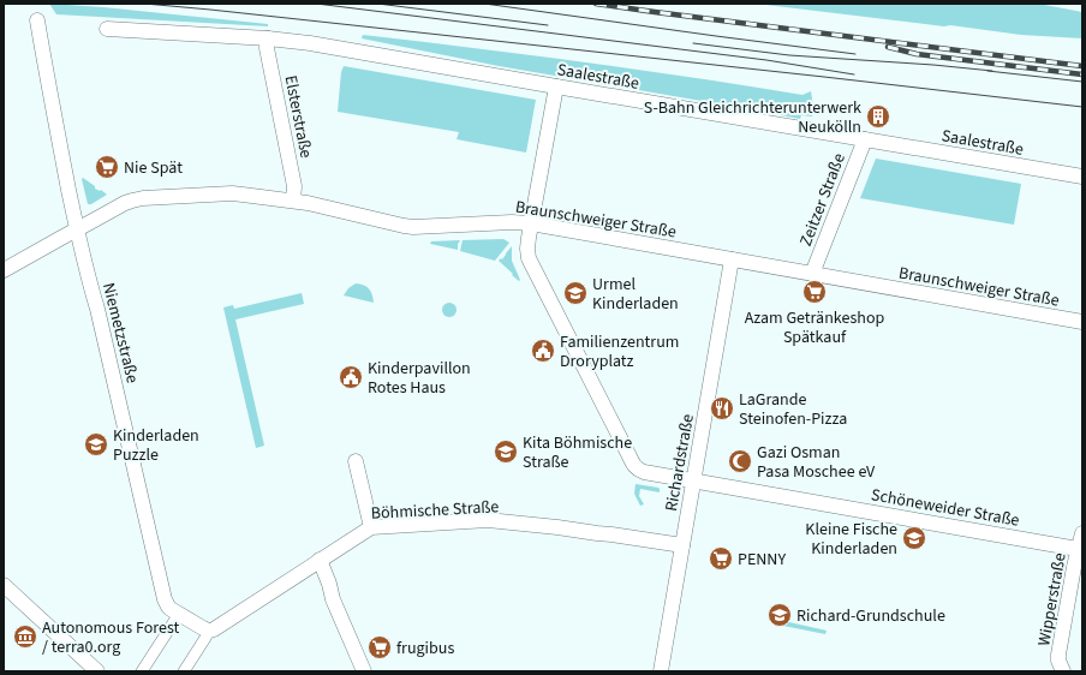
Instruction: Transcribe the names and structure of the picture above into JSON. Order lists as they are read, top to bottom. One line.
{"streets":{"street":["Saalestraße","Elsterstraße","Zeitzer Straße","Braunschweiger Straße","Niemetzstraße","Richardstraße","Schöneweider Straße","Böhmische Straße","Wipperstraße"]},"crossings":[["Saalestraße","Elsterstraße"],["Saalestraße","Zeitzer Straße"],["Saalestraße","Schöneweider Straße"],["Elsterstraße","Braunschweiger Straße"],["Zeitzer Straße","Braunschweiger Straße"],["Braunschweiger Straße","Niemetzstraße"],["Braunschweiger Straße","Richardstraße"],["Braunschweiger Straße","Schöneweider Straße"],["Niemetzstraße","Böhmische Straße"],["Richardstraße","Schöneweider Straße"],["Richardstraße","Böhmische Straße"],["Schöneweider Straße","Wipperstraße"]],"places":{"building":["S-Bahn Gleichrichterunterwerk Neukölln"],"supermarket":["Nie Spät","Azam Getränkeshop Spätkauf","PENNY","frugibus"],"school or university":["Urmel Kinderladen","Kinderladen Puzzle","Kita Böhmische Straße","Kleine Fische Kinderladen","Richard-Grundschule"],"public building":["Familienzentrum Droryplatz","Kinderpavillon Rotes Haus"],"restaurant":["LaGrande Steinofen-Pizza"],"mosque":["Gazi Osman Pasa Moschee eV"],"museum":["Autonomous Forest / terra0.org"]}}
